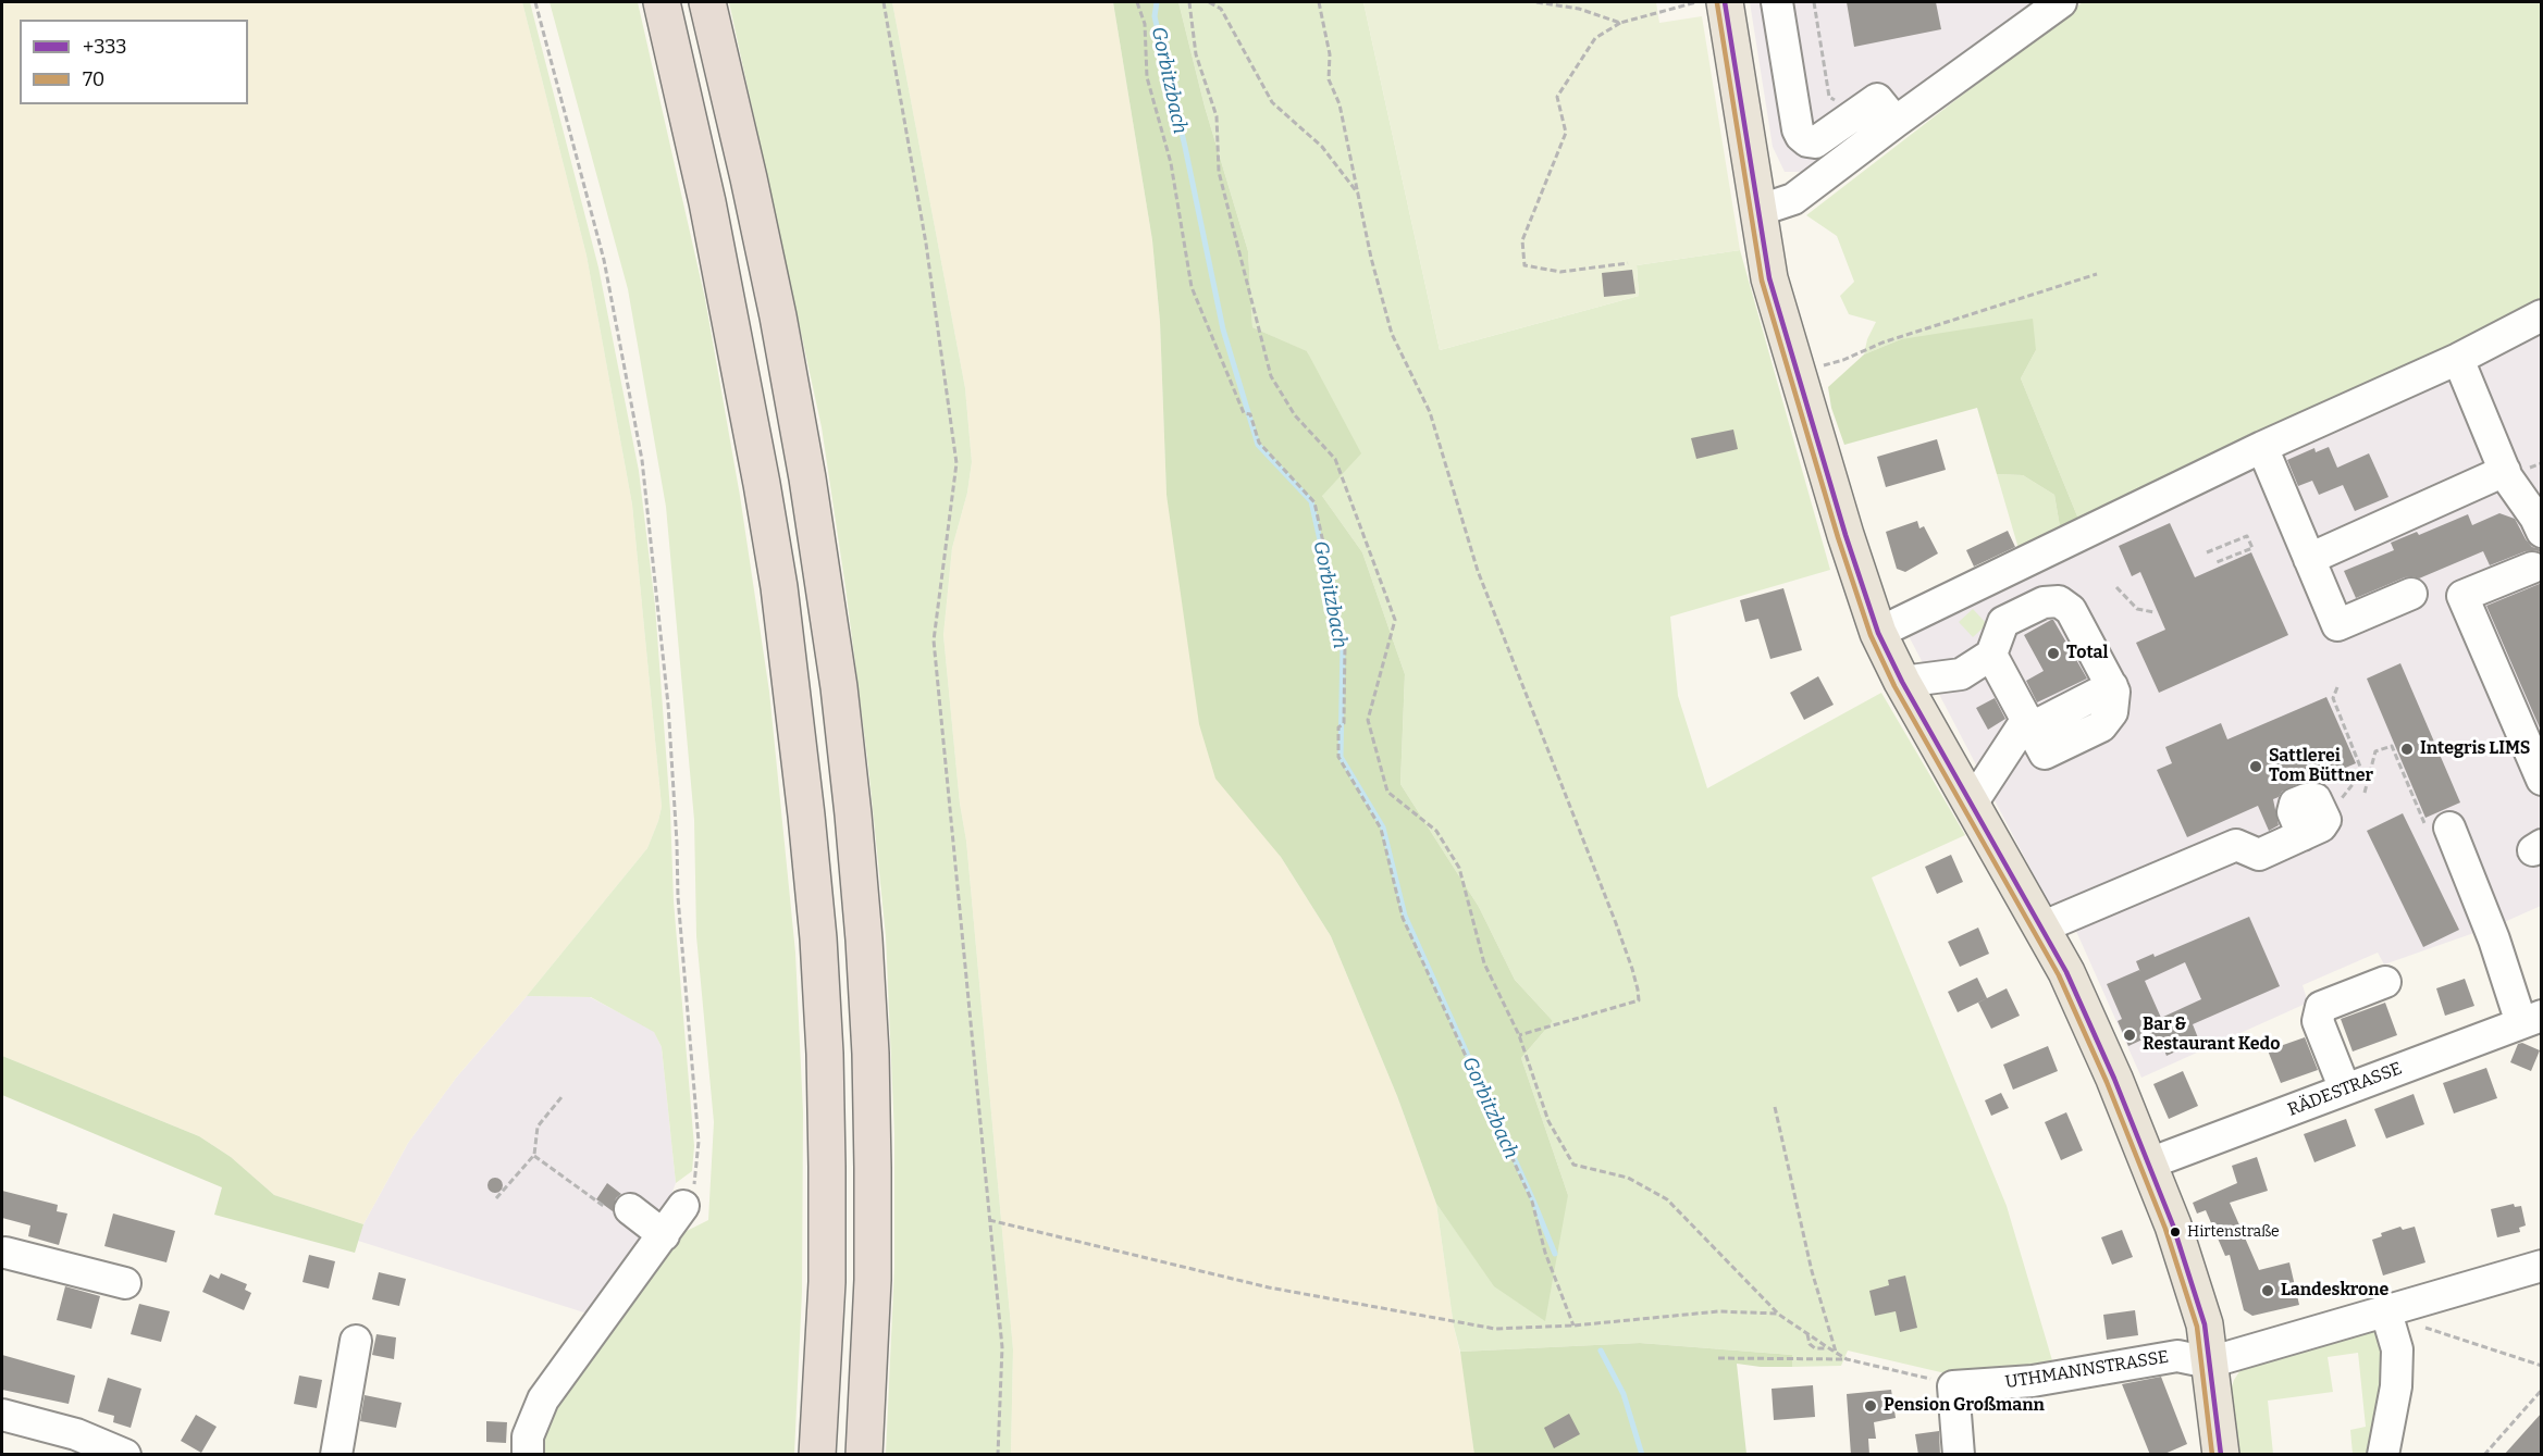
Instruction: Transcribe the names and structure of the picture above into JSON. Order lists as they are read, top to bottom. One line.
{"streets":{"street":["RÄDESTRASSE","UTHMANNSTRASSE"]},"water":["Gorbitzbach"],"places":["Total","Integris LIMS","Sattlerei Tom Büttner","Bar & Restaurant Kedo","Hirtenstraße","Landeskrone","Pension Großmann"],"lines":["transit line +333","transit line 70"],"legend":["+333","70"]}
